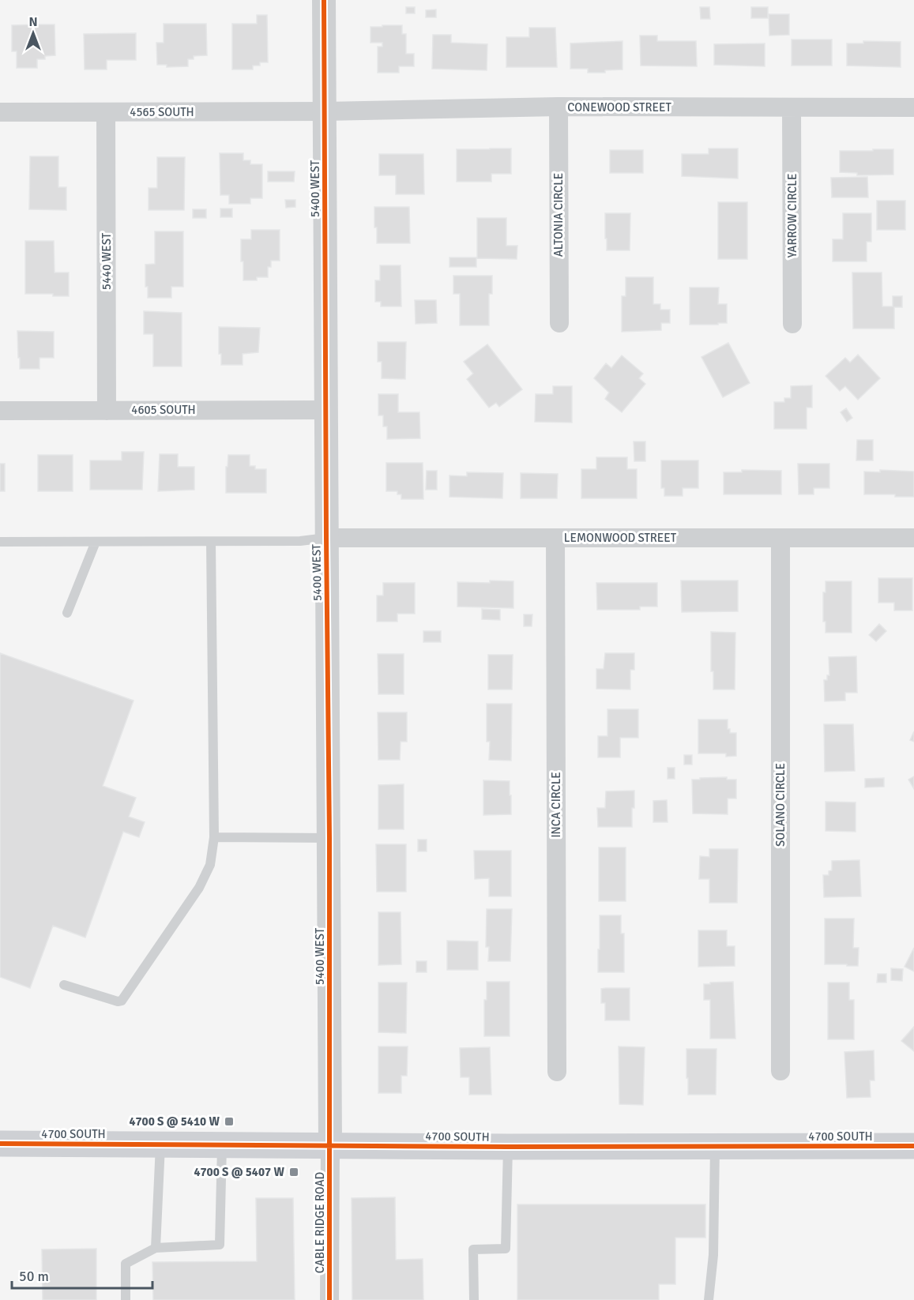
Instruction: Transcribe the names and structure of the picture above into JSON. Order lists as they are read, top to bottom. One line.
{"streets":{"main road":["4700 SOUTH"],"street":["CONEWOOD STREET","4565 SOUTH","5400 WEST","ALTONIA CIRCLE","YARROW CIRCLE","5440 WEST","4605 SOUTH","LEMONWOOD STREET","INCA CIRCLE","SOLANO CIRCLE","CABLE RIDGE ROAD"]},"crossings":[["CONEWOOD STREET","4565 SOUTH"],["CONEWOOD STREET","5400 WEST"],["CONEWOOD STREET","ALTONIA CIRCLE"],["CONEWOOD STREET","YARROW CIRCLE"],["4565 SOUTH","5400 WEST"],["4565 SOUTH","5440 WEST"],["5400 WEST","4605 SOUTH"],["5400 WEST","LEMONWOOD STREET"],["5400 WEST","4700 SOUTH"],["5400 WEST","CABLE RIDGE ROAD"],["5440 WEST","4605 SOUTH"],["LEMONWOOD STREET","INCA CIRCLE"],["LEMONWOOD STREET","SOLANO CIRCLE"],["4700 SOUTH","CABLE RIDGE ROAD"]],"places":{"transit":["4700 S @ 5410 W","4700 S @ 5407 W"]},"scale_bar":"50 m","north":"top"}
